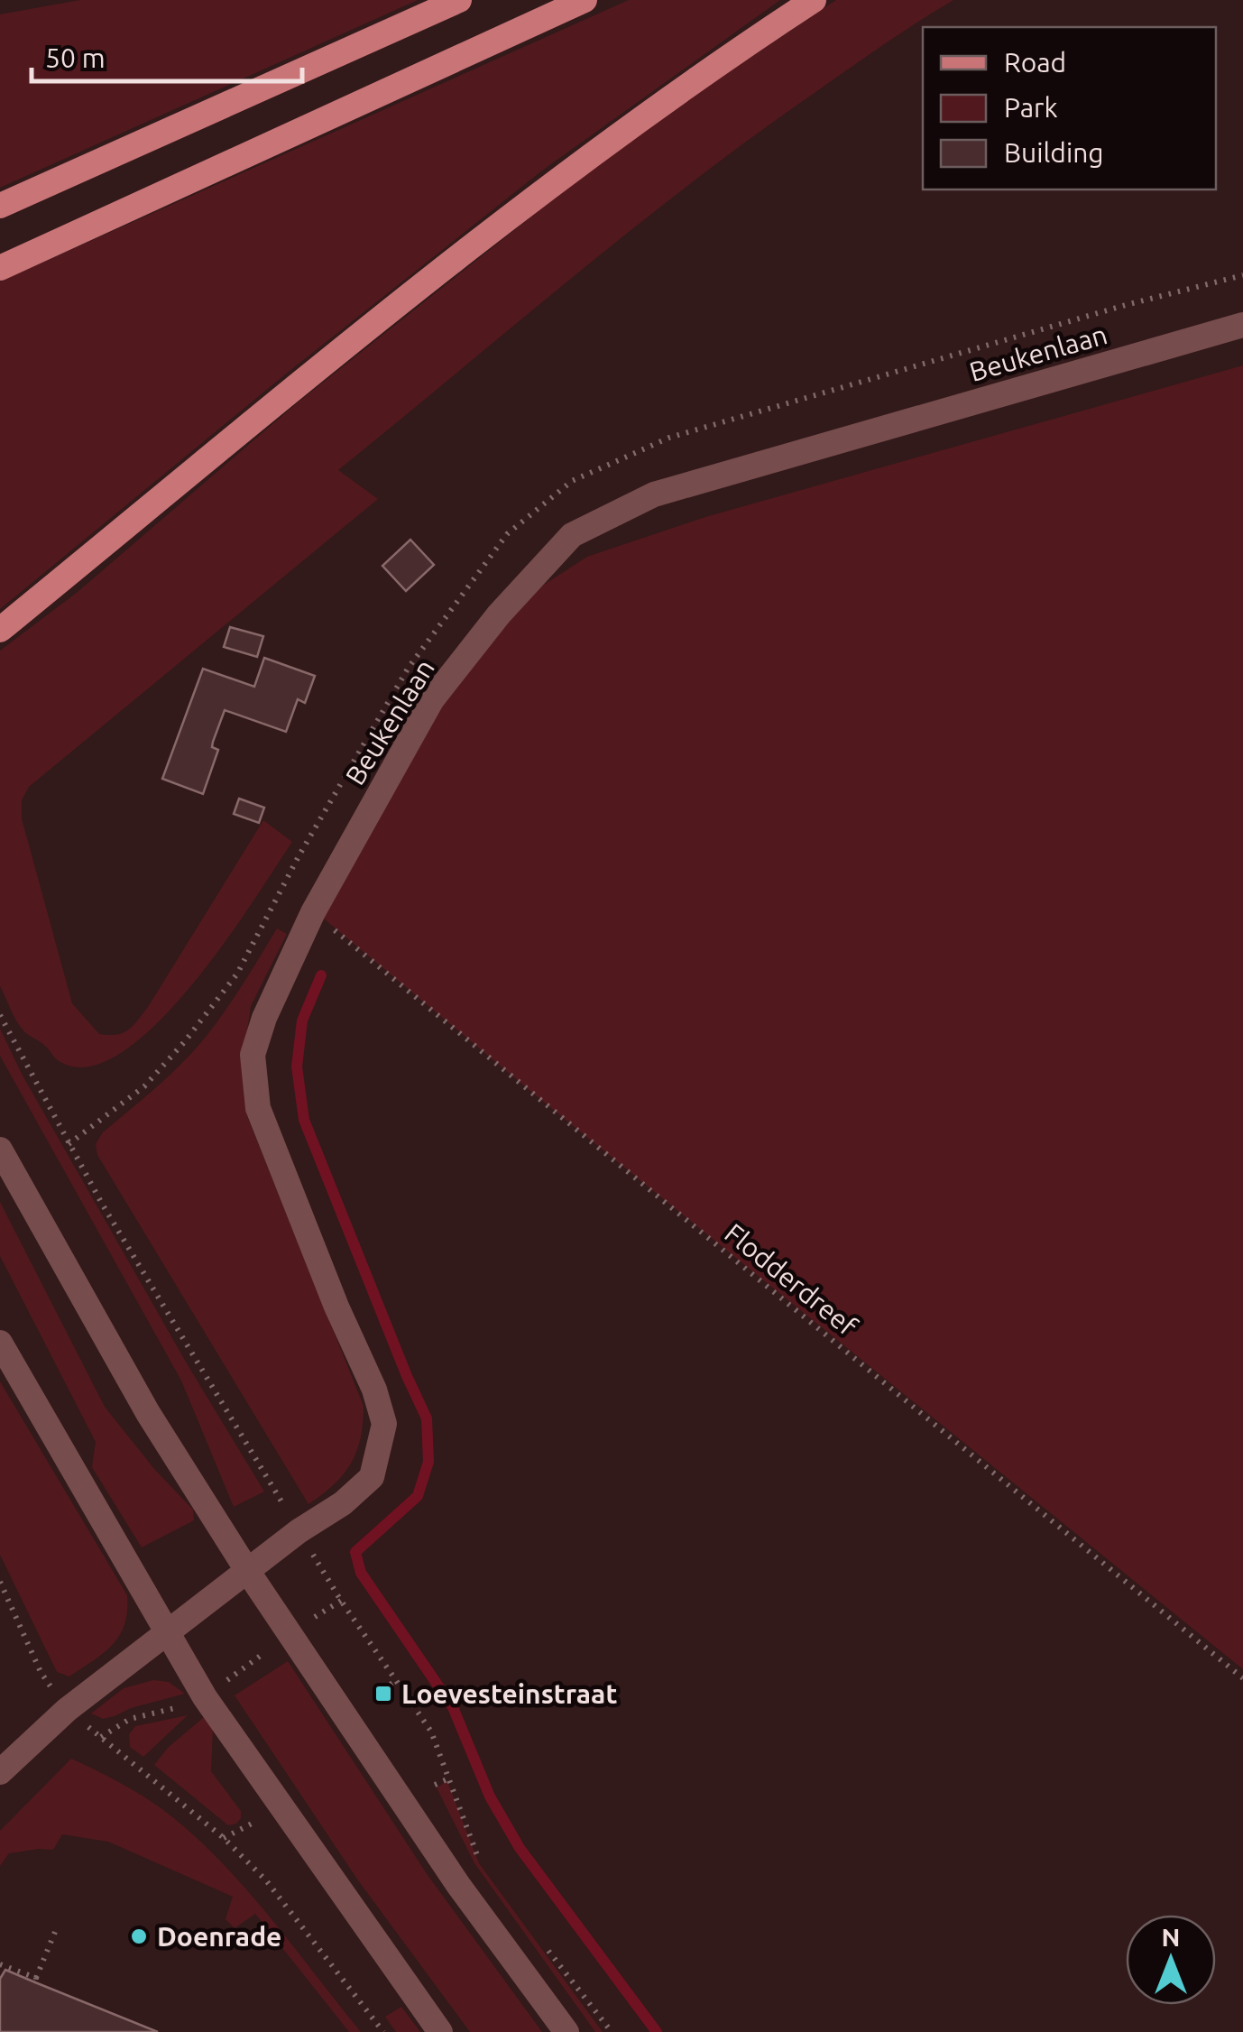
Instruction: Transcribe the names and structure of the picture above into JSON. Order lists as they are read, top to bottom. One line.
{"streets":{"street":["Beukenlaan"],"path":["Flodderdreef"]},"crossings":[["Beukenlaan","Flodderdreef"]],"places":{"transit":["Loevesteinstraat"],"other":["Doenrade"]},"legend":["Road","Park","Building"],"scale_bar":"50 m","north":"top"}
